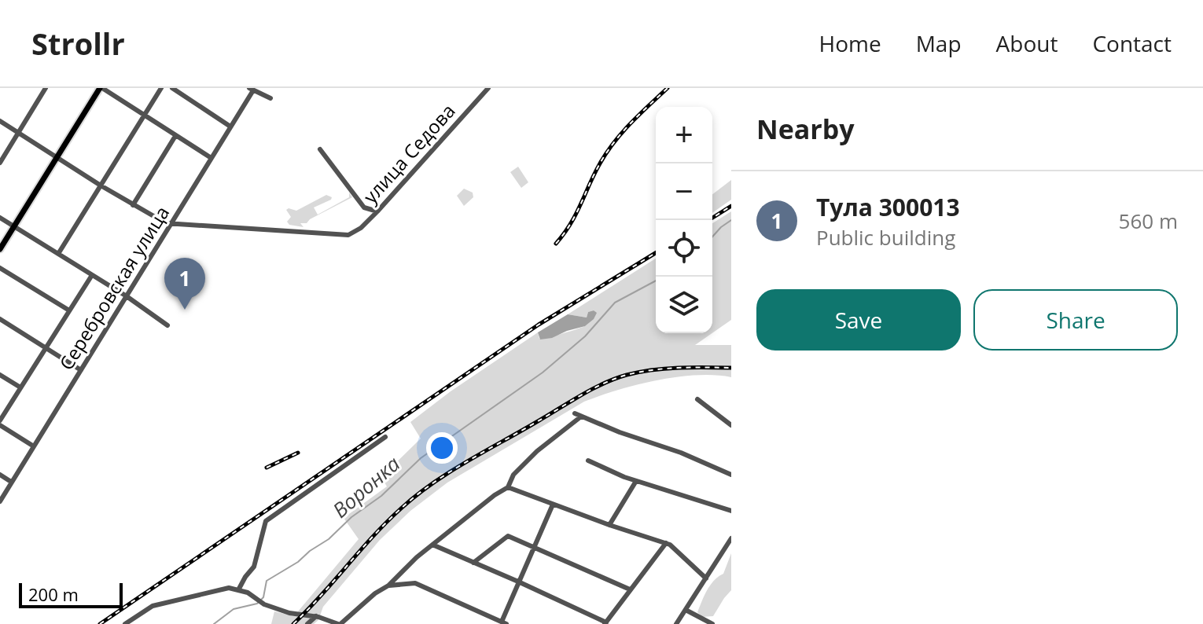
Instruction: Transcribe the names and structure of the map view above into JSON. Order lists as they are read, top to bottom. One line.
{"streets":{"street":["улица Седова","Серебровская улица"]},"crossings":[["улица Седова","Серебровская улица"]],"water":["Воронка"],"scale_bar":"200 m","page":{"header":"Strollr","nav":["Home","Map","About","Contact"],"heading":"Nearby","map_buttons":["+","−"],"list":[{"mark":"1","name":"Тула 300013","note":"Public building","value":"560 m"}],"pins":"1","buttons":["Save","Share"],"scale":"200 m"}}
